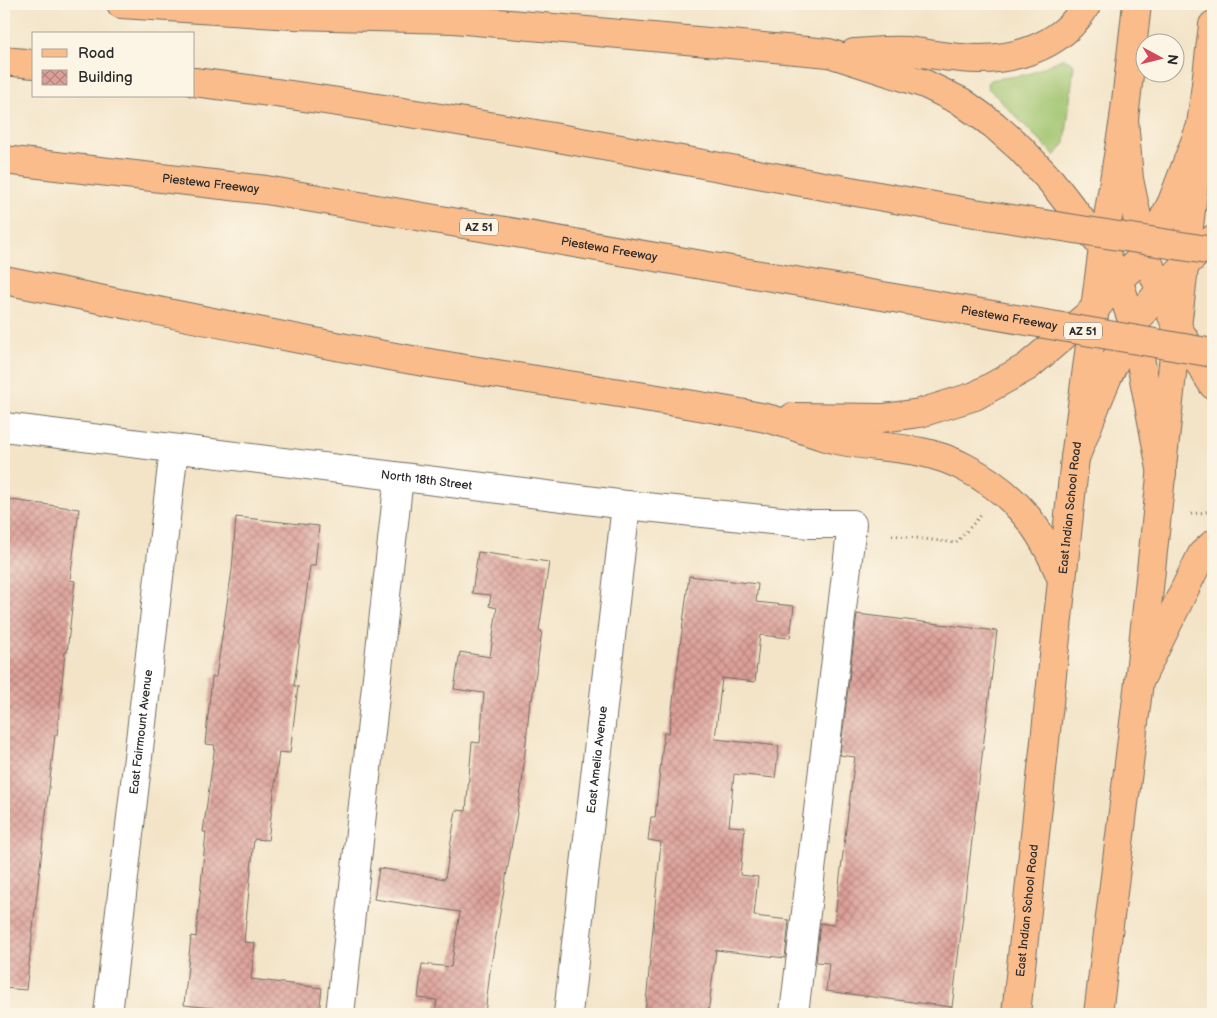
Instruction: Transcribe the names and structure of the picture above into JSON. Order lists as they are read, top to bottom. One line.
{"streets":{"main road":["Piestewa Freeway","AZ 51","East Indian School Road"],"street":["North 18th Street","East Fairmount Avenue","East Amelia Avenue"]},"crossings":[["North 18th Street","East Fairmount Avenue"],["North 18th Street","East Amelia Avenue"]],"legend":["Road","Building"],"north":"right"}
